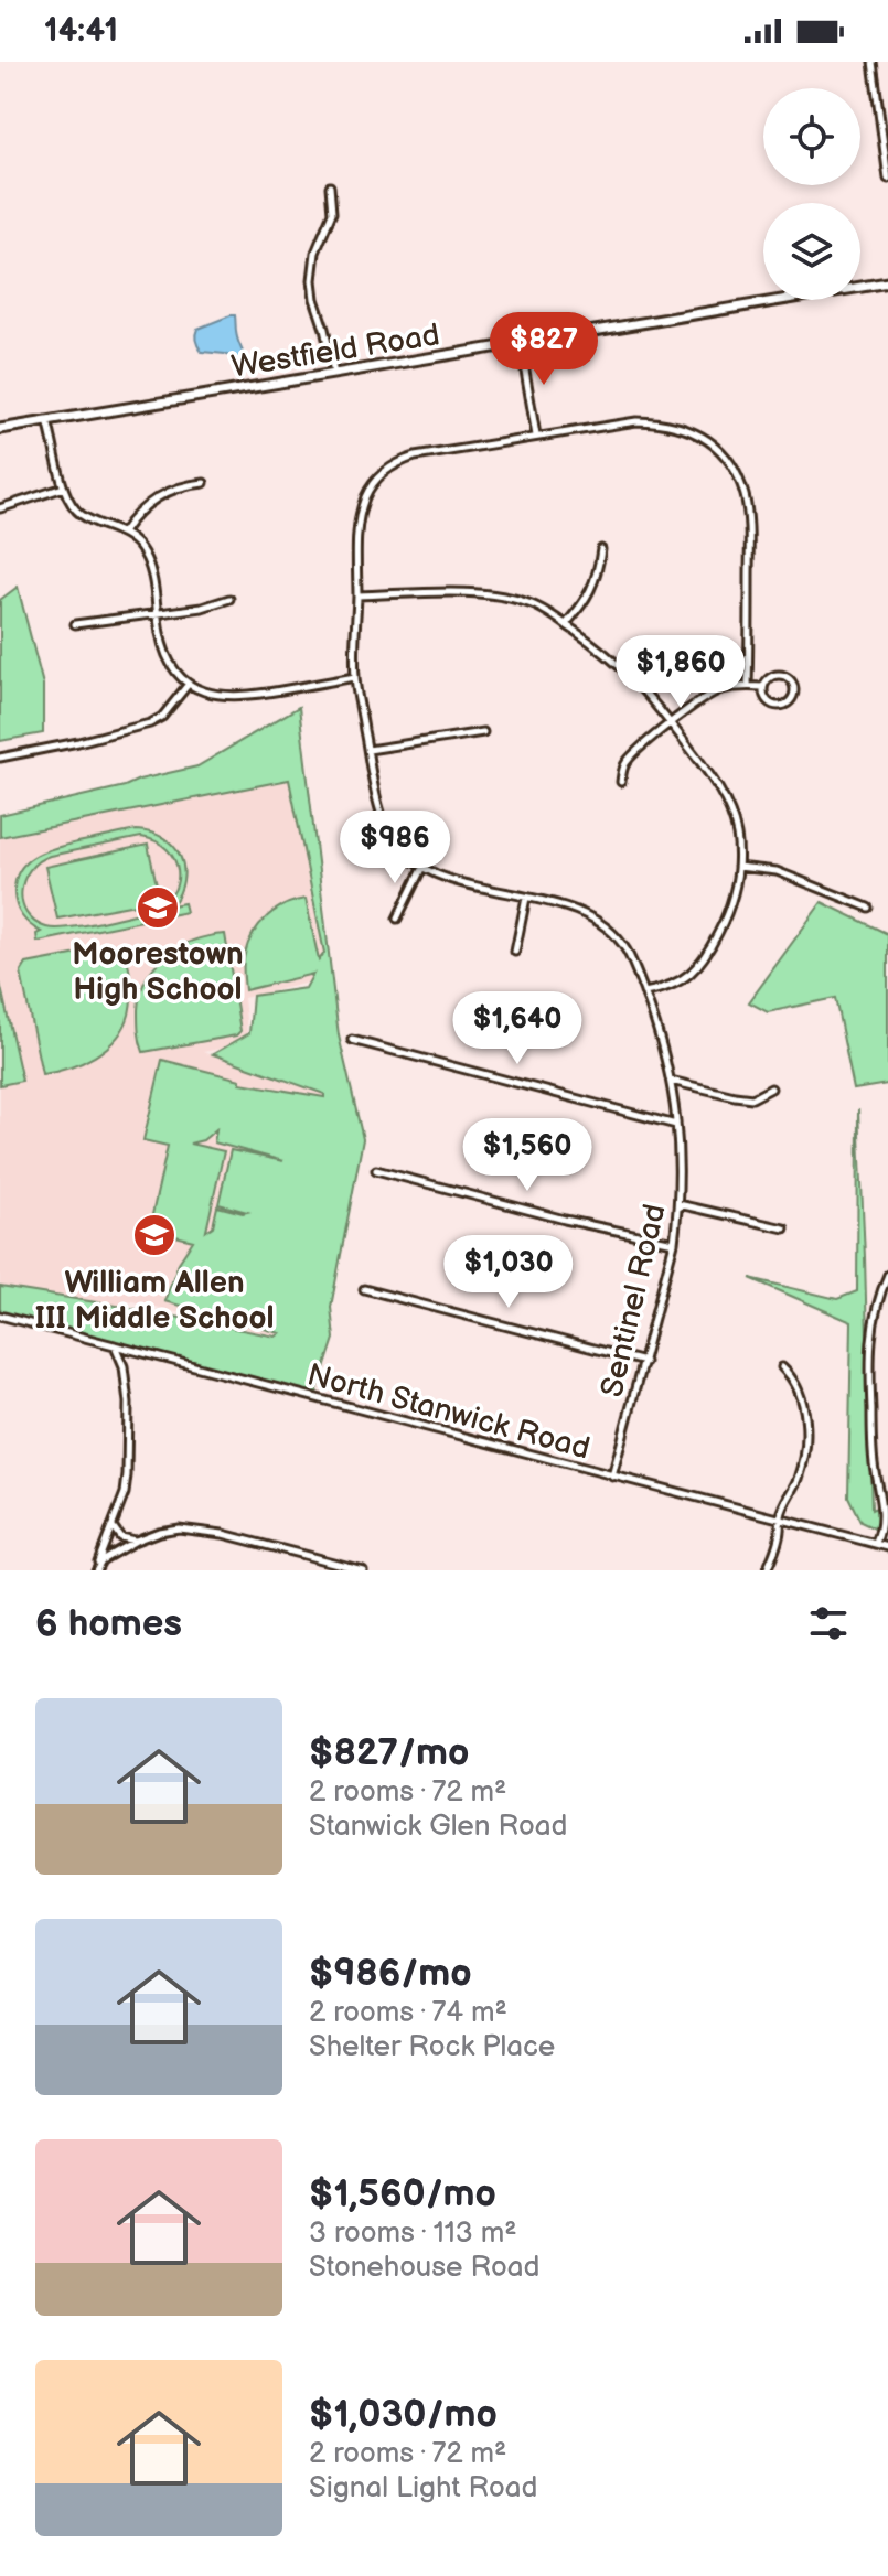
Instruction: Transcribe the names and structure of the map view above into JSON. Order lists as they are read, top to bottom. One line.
{"streets":{"street":["Westfield Road","Sentinel Road","North Stanwick Road"]},"crossings":[["Sentinel Road","North Stanwick Road"]],"places":{"school or university":["Moorestown High School","William Allen III Middle School"]},"page":{"status":"14:41","price":["$827","$1,860","$986","$1,640","$1,560","$1,030"],"heading":"6 homes","list":[{"name":"$827/mo","note":"2 rooms · 72 m² · Stanwick Glen Road"},{"name":"$986/mo","note":"2 rooms · 74 m² · Shelter Rock Place"},{"name":"$1,560/mo","note":"3 rooms · 113 m² · Stonehouse Road"},{"name":"$1,030/mo","note":"2 rooms · 72 m² · Signal Light Road"}]}}
